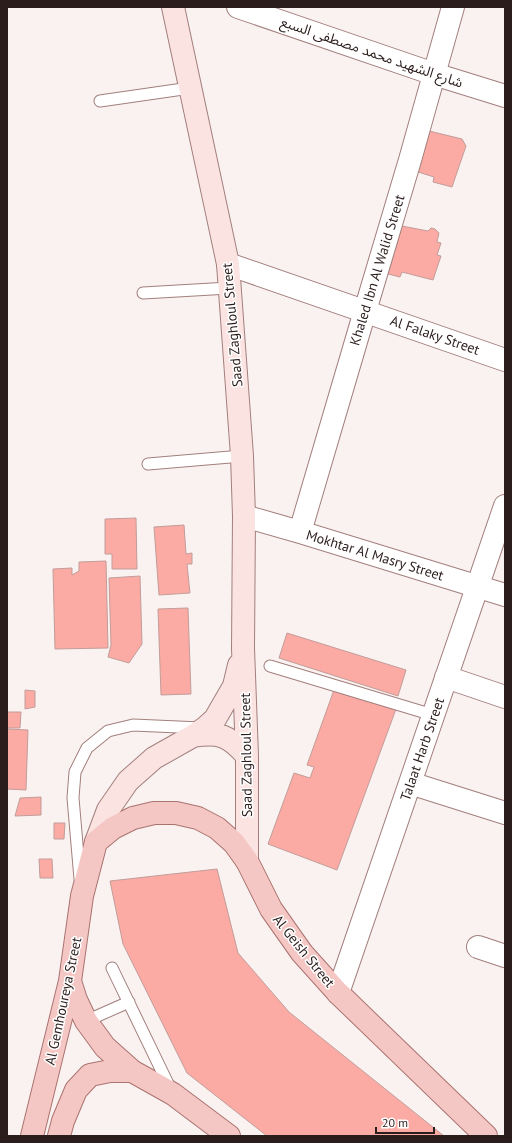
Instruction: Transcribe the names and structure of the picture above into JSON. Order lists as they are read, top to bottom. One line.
{"streets":{"main road":["Saad Zaghloul Street","Al Geish Street","Al Gemhoureya Street"],"street":["شارع الشهيد محمد مصطفى السبع","Khaled Ibn Al Walid Street","Al Falaky Street","Mokhtar Al Masry Street","Talaat Harb Street"]},"crossings":[["شارع الشهيد محمد مصطفى السبع","Khaled Ibn Al Walid Street"],["Khaled Ibn Al Walid Street","Al Falaky Street"],["Khaled Ibn Al Walid Street","Mokhtar Al Masry Street"],["Saad Zaghloul Street","Al Falaky Street"],["Saad Zaghloul Street","Mokhtar Al Masry Street"],["Saad Zaghloul Street","Al Geish Street"],["Saad Zaghloul Street","Al Gemhoureya Street"],["Mokhtar Al Masry Street","Talaat Harb Street"],["Talaat Harb Street","Al Geish Street"],["Al Geish Street","Al Gemhoureya Street"]],"scale_bar":"20 m"}
